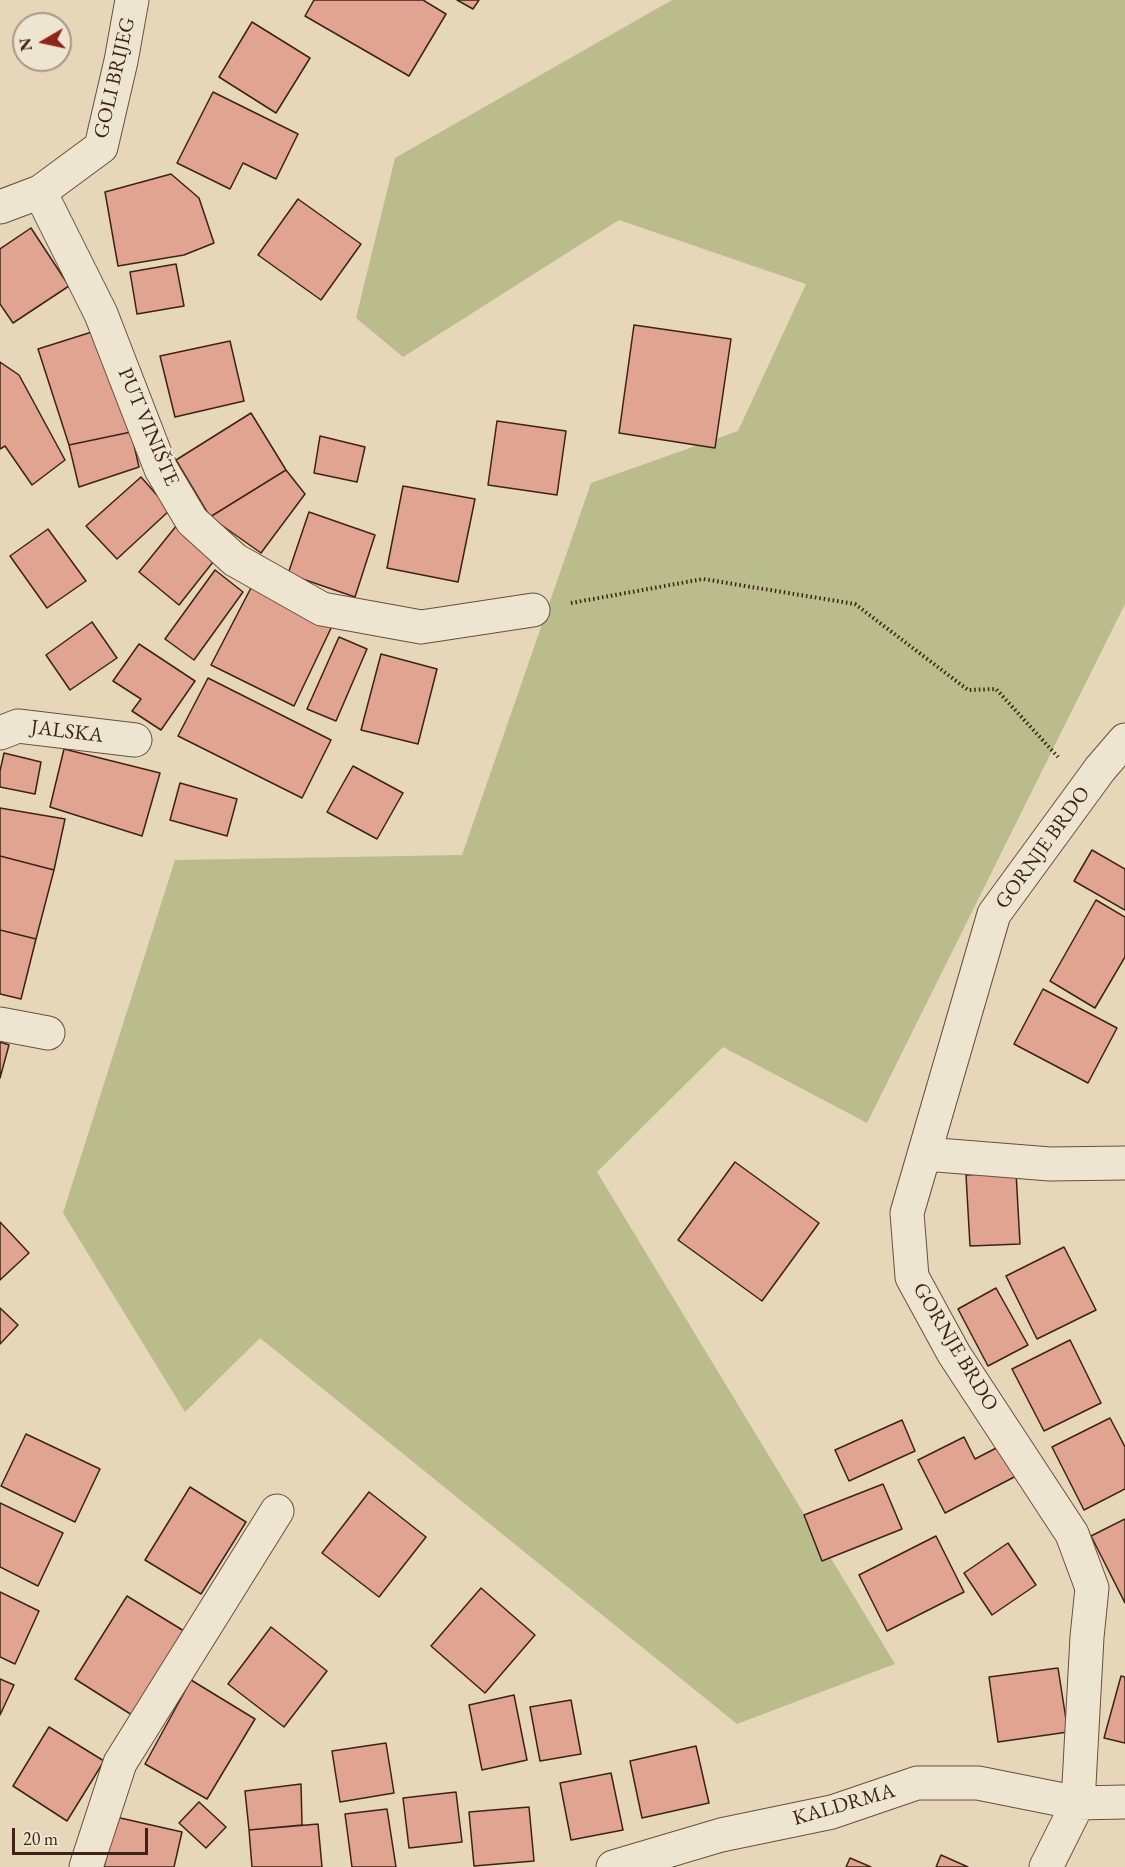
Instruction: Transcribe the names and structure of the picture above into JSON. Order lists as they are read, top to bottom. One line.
{"streets":{"street":["GOLI BRIJEG","PUT VINIŠTE","JALSKA","GORNJE BRDO","KALDRMA"]},"crossings":[["GOLI BRIJEG","PUT VINIŠTE"],["GORNJE BRDO","KALDRMA"]],"scale_bar":"20 m","north":"left"}
